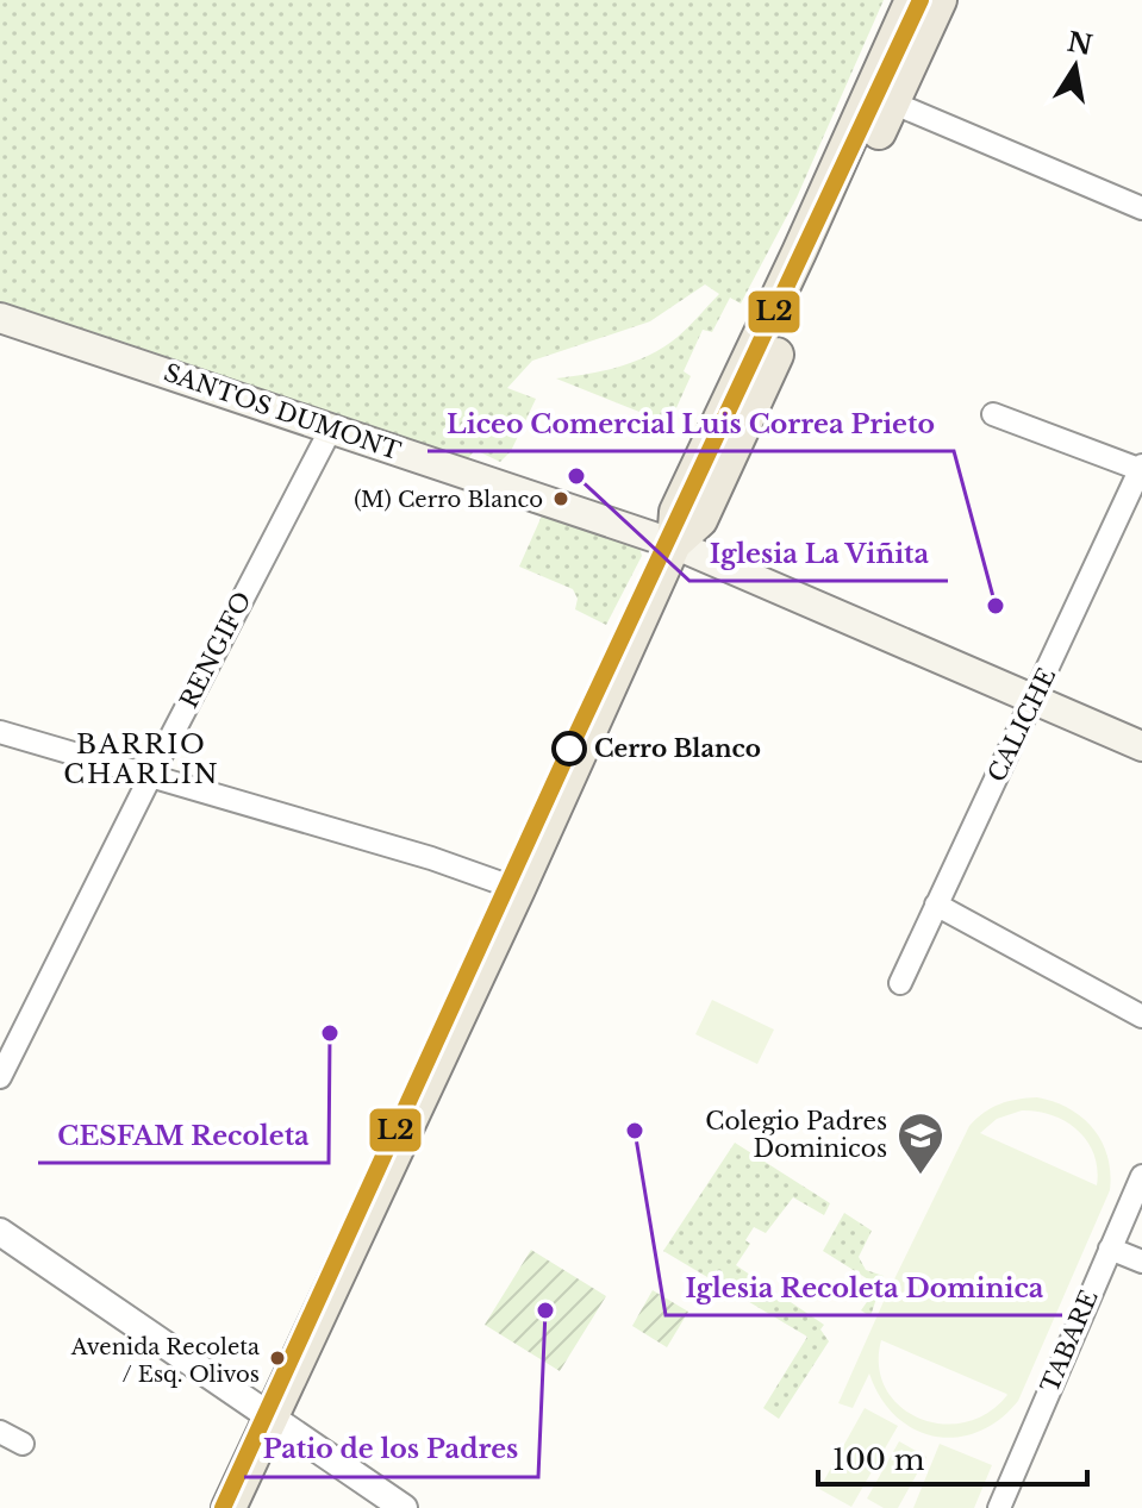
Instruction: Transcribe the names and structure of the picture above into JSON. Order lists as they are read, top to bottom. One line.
{"streets":{"main road":["SANTOS DUMONT"],"street":["RENGIFO","CALICHE","TABARE"]},"crossings":[["SANTOS DUMONT","RENGIFO"],["SANTOS DUMONT","CALICHE"]],"districts":["BARRIO CHARLIN"],"places":{"other":["Iglesia La Viñita","(M) Cerro Blanco","Liceo Comercial Luis Correa Prieto","Cerro Blanco","CESFAM Recoleta","Iglesia Recoleta Dominica","Patio de los Padres","Avenida Recoleta / Esq. Olivos"],"school or university":["Colegio Padres Dominicos"]},"lines":["transit line L2"],"scale_bar":"100 m","north":"top"}
